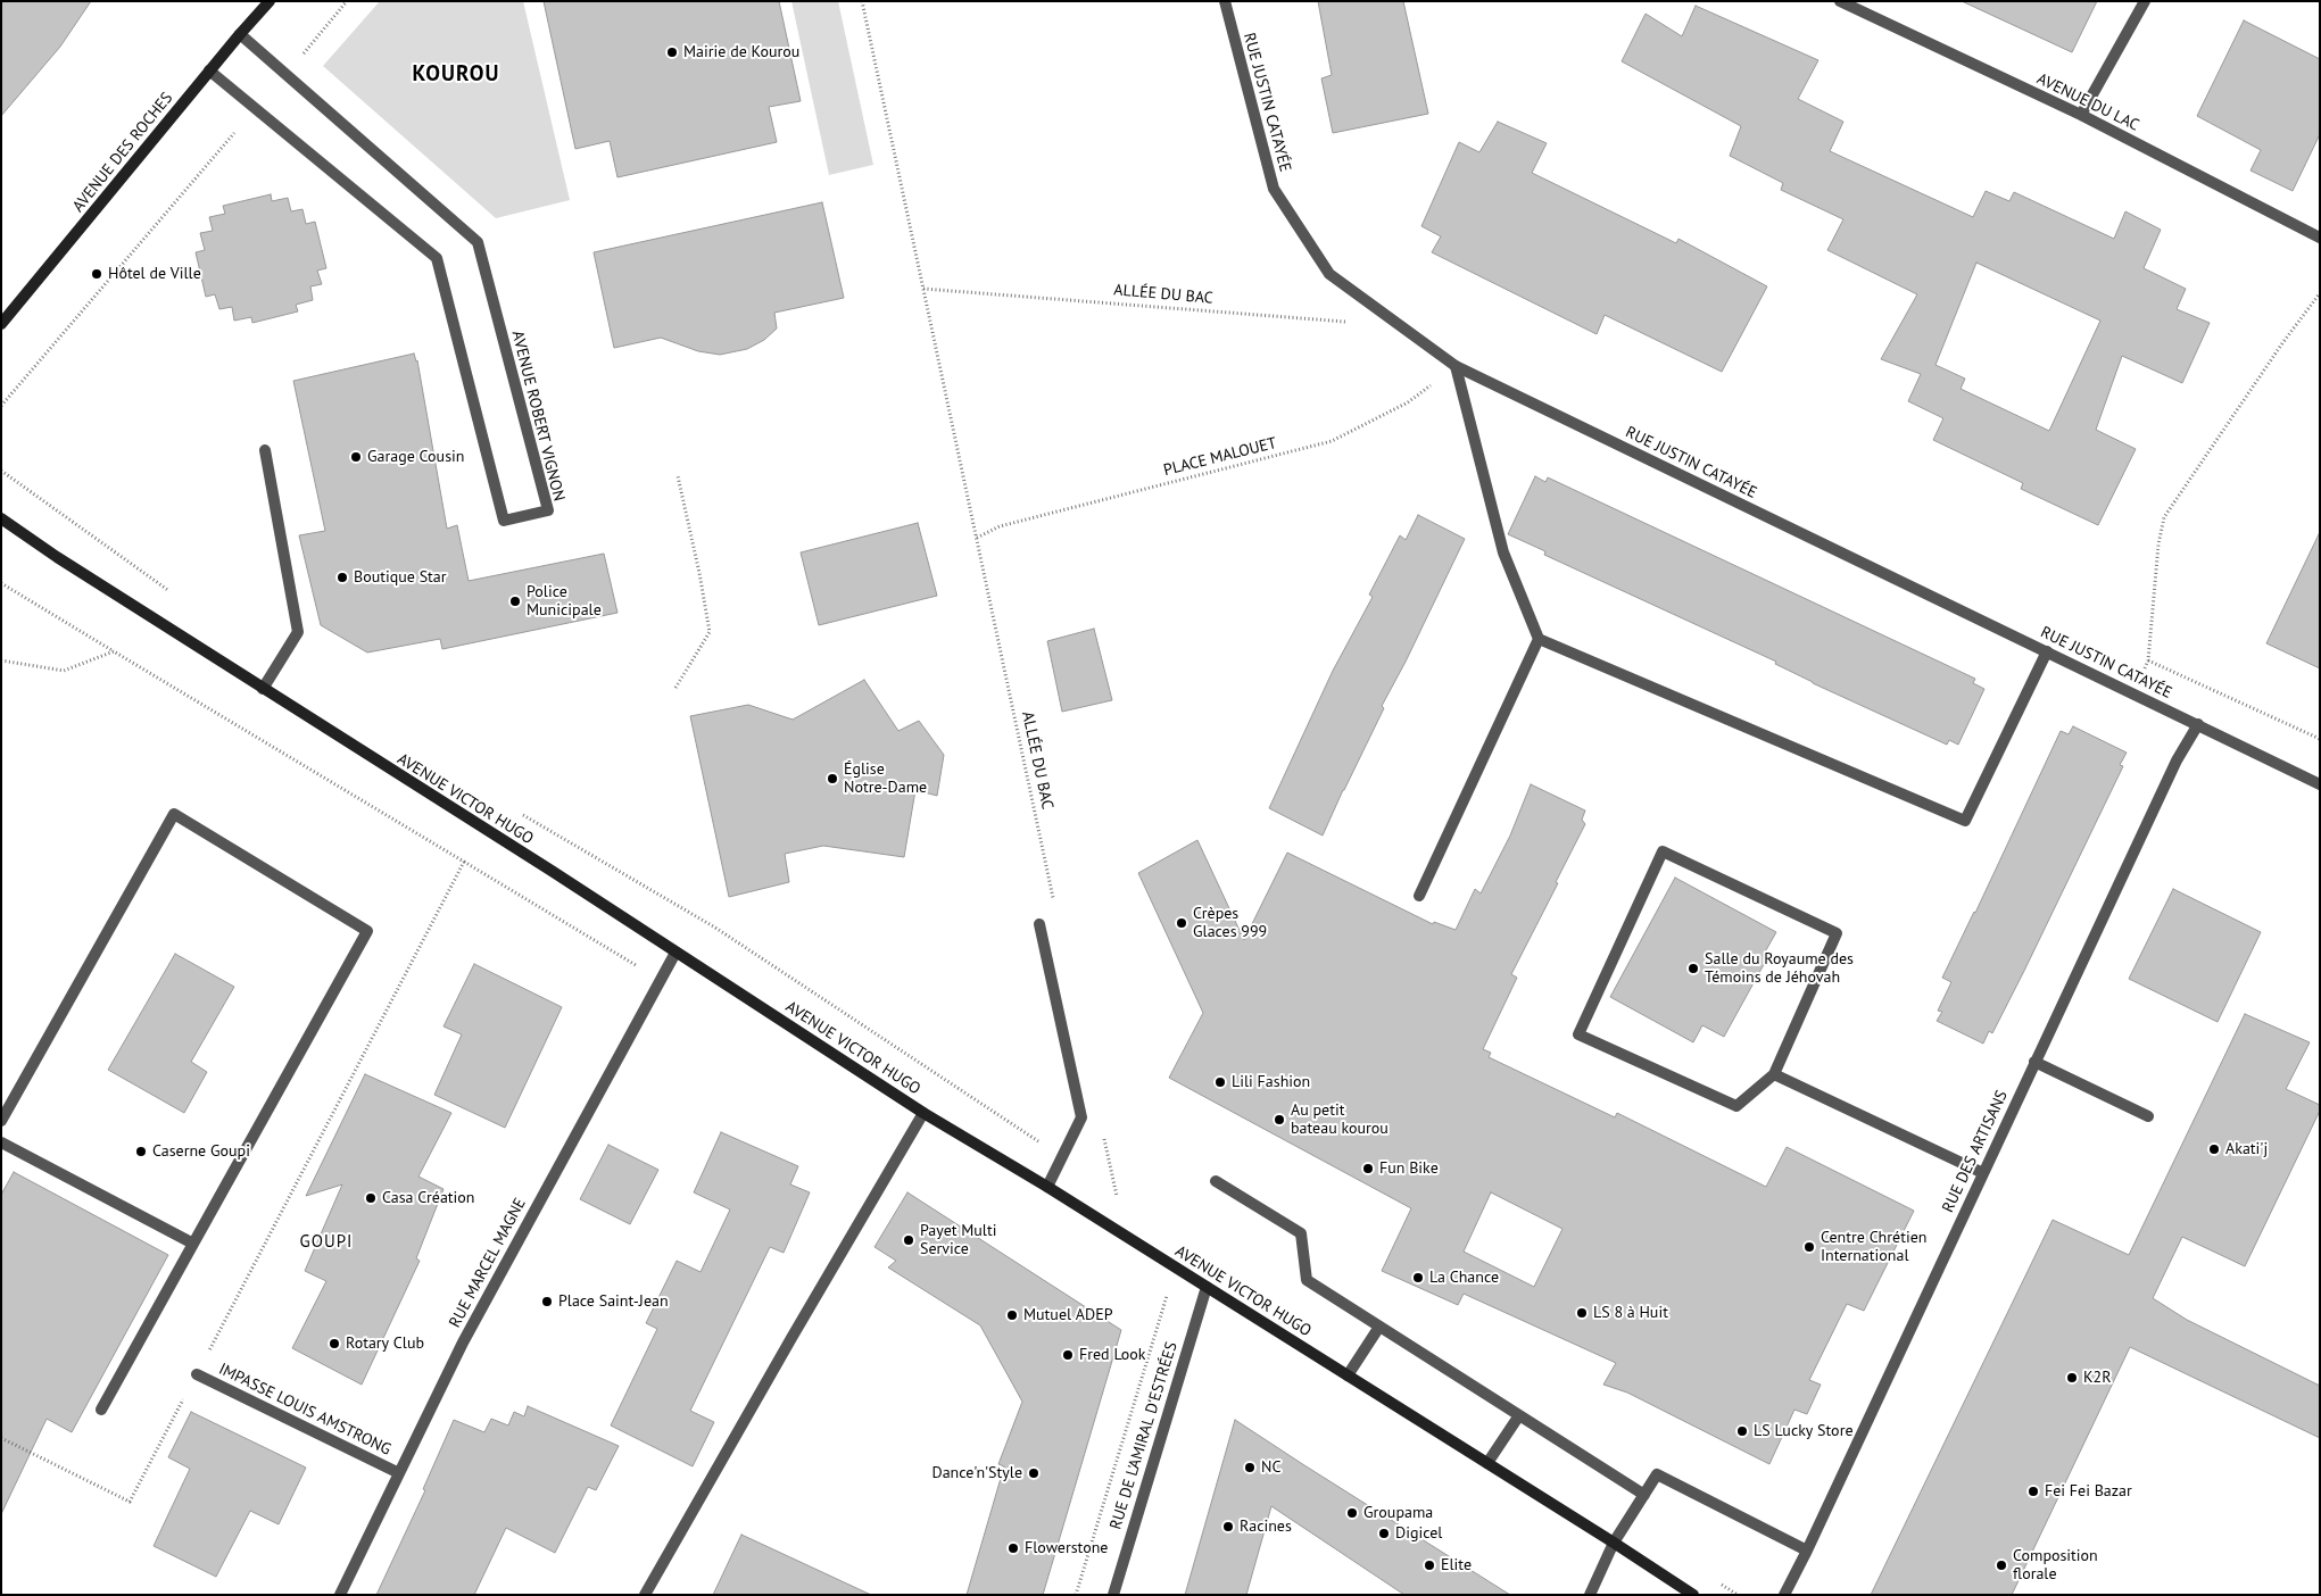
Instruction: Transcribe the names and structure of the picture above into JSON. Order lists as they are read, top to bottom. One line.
{"streets":{"main road":["AVENUE DES ROCHES","AVENUE VICTOR HUGO"],"street":["RUE JUSTIN CATAYÉE","AVENUE DU LAC","AVENUE ROBERT VIGNON","RUE DES ARTISANS","RUE MARCEL MAGNE","IMPASSE LOUIS AMSTRONG","RUE DE L'AMIRAL D'ESTRÉES"],"path":["ALLÉE DU BAC","PLACE MALOUET"]},"crossings":[["RUE JUSTIN CATAYÉE","ALLÉE DU BAC"],["RUE JUSTIN CATAYÉE","PLACE MALOUET"],["RUE JUSTIN CATAYÉE","RUE DES ARTISANS"],["AVENUE DES ROCHES","AVENUE ROBERT VIGNON"],["ALLÉE DU BAC","PLACE MALOUET"],["AVENUE VICTOR HUGO","RUE MARCEL MAGNE"],["AVENUE VICTOR HUGO","RUE DE L'AMIRAL D'ESTRÉES"],["RUE MARCEL MAGNE","IMPASSE LOUIS AMSTRONG"]],"districts":["KOUROU","GOUPI"],"places":["Mairie de Kourou","Hôtel de Ville","Garage Cousin","Boutique Star","Police Municipale","Église Notre-Dame","Crèpes Glaces 999","Salle du Royaume des Témoins de Jéhovah","Lili Fashion","Au petit bateau kourou","Akati'j","Caserne Goupi","Fun Bike","Casa Création","Payet Multi Service","Centre Chrétien International","La Chance","Place Saint-Jean","LS 8 à Huit","Mutuel ADEP","Rotary Club","Fred Look","K2R","LS Lucky Store","NC","Dance'n'Style","Fei Fei Bazar","Groupama","Racines","Digicel","Flowerstone","Elite","Composition florale"]}
